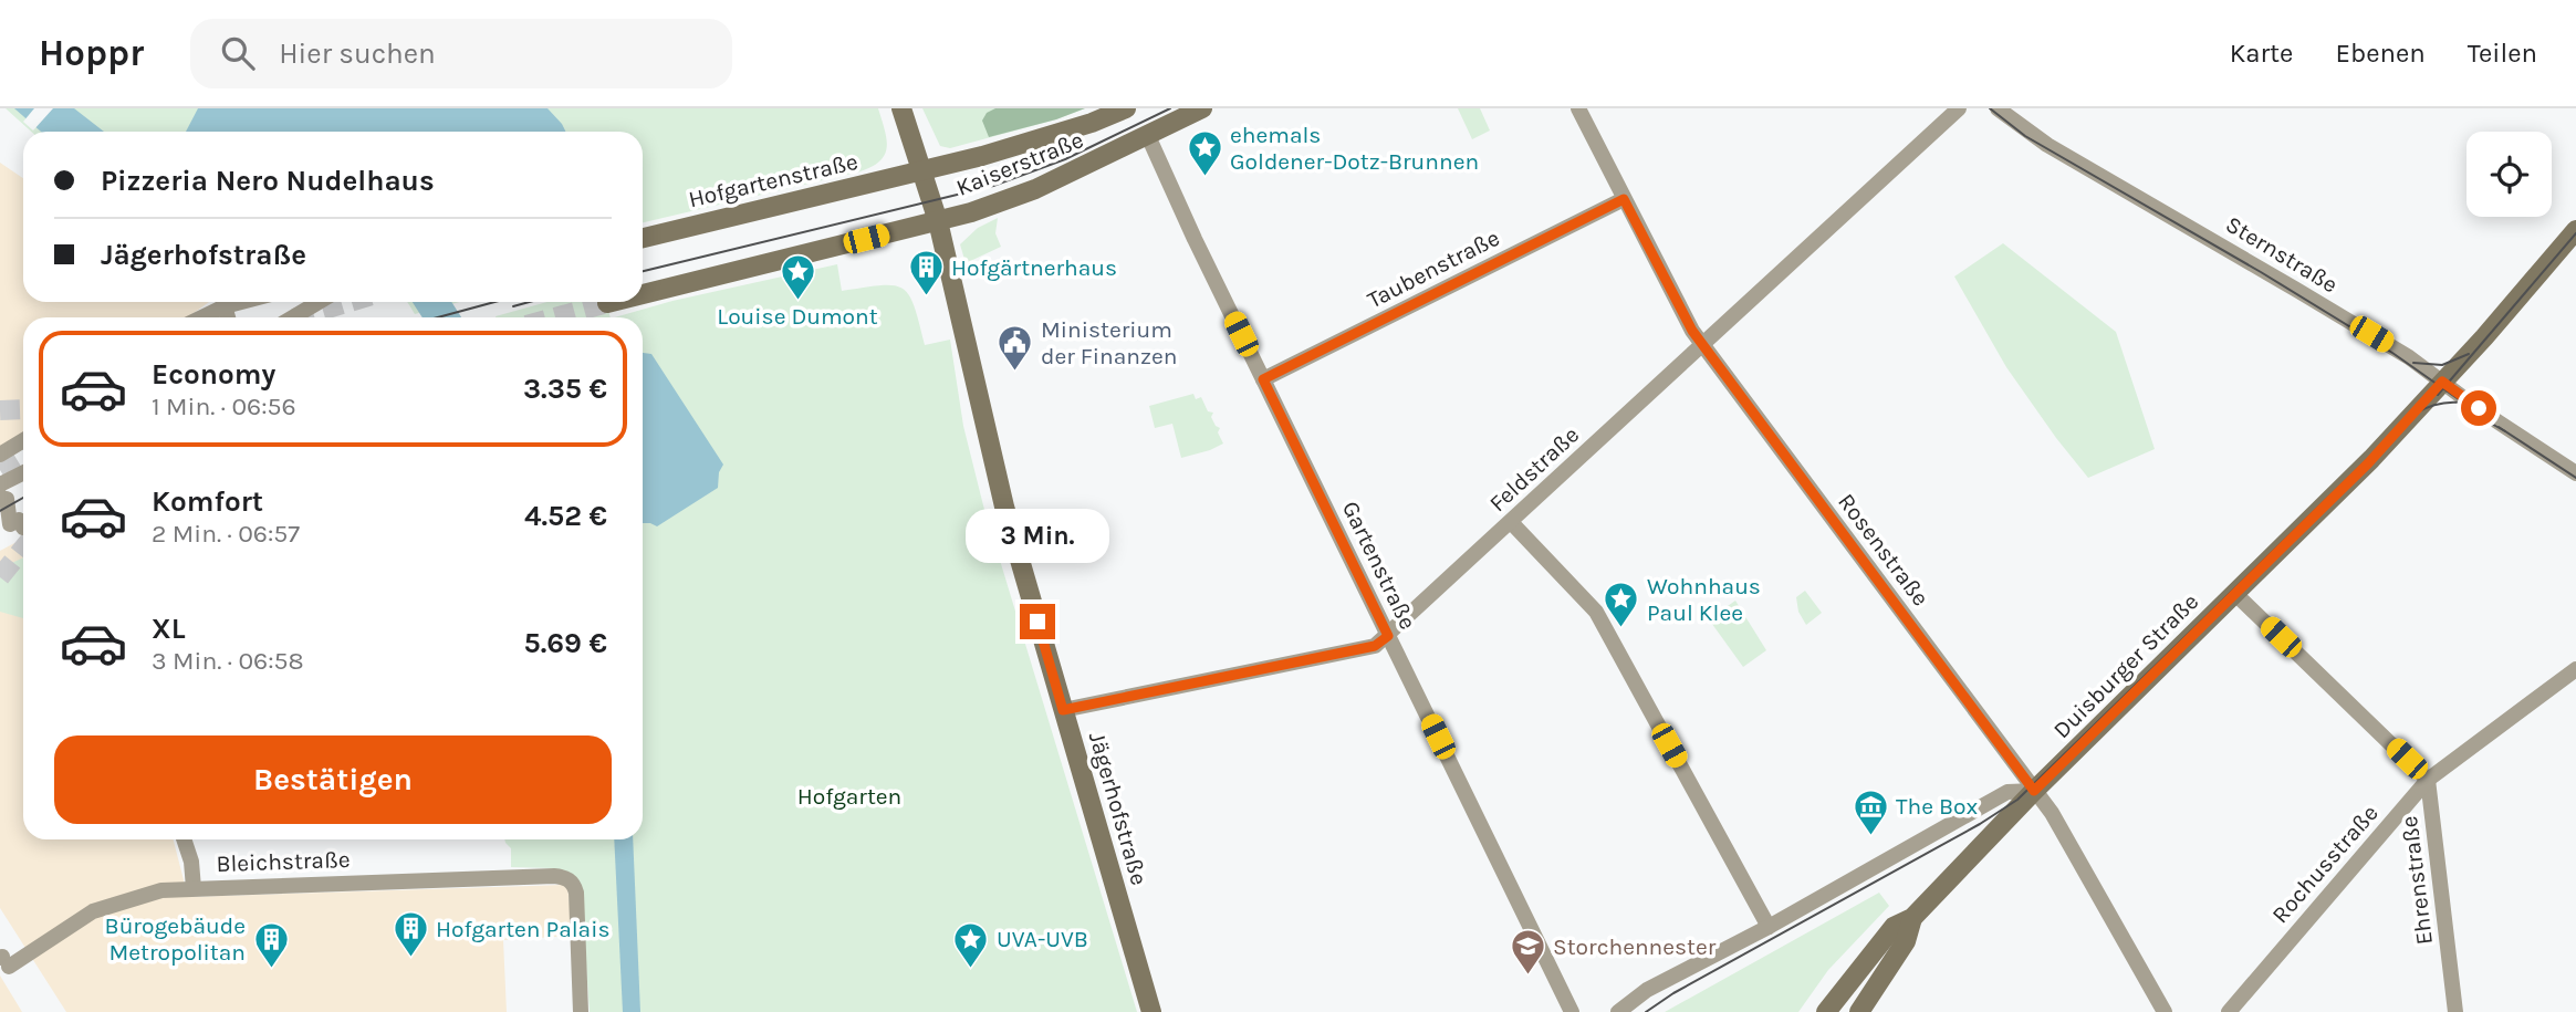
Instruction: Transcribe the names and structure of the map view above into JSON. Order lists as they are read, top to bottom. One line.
{"streets":{"main road":["Kaiserstraße","Hofgartenstraße","Duisburger Straße","Jägerhofstraße"],"street":["Sternstraße","Taubenstraße","Feldstraße","Rosenstraße","Gartenstraße","Bleichstraße","Rochusstraße","Ehrenstraße"]},"crossings":[["Kaiserstraße","Hofgartenstraße"],["Kaiserstraße","Gartenstraße"],["Kaiserstraße","Jägerhofstraße"],["Hofgartenstraße","Jägerhofstraße"],["Sternstraße","Duisburger Straße"],["Taubenstraße","Rosenstraße"],["Taubenstraße","Gartenstraße"],["Feldstraße","Rosenstraße"],["Feldstraße","Gartenstraße"],["Feldstraße","Jägerhofstraße"],["Rosenstraße","Duisburger Straße"],["Rochusstraße","Ehrenstraße"]],"parks":["Hofgarten"],"places":{"place":["ehemals Goldener-Dotz-Brunnen","Louise Dumont","Wohnhaus Paul Klee","UVA-UVB"],"building":["Hofgärtnerhaus","Hofgarten Palais","Bürogebäude Metropolitan"],"public building":["Ministerium der Finanzen"],"museum":["The Box"],"school or university":["Storchennester"]},"page":{"header":"Hoppr","search":"Hier suchen","nav":["Karte","Ebenen","Teilen"],"banner":["Pizzeria Nero Nudelhaus","Jägerhofstraße"],"list":[{"name":"Economy","note":"1 Min. · 06:56","value":"3.35 €"},{"name":"Komfort","note":"2 Min. · 06:57","value":"4.52 €"},{"name":"XL","note":"3 Min. · 06:58","value":"5.69 €"}],"bubble":"3 Min.","buttons":"Bestätigen"}}
